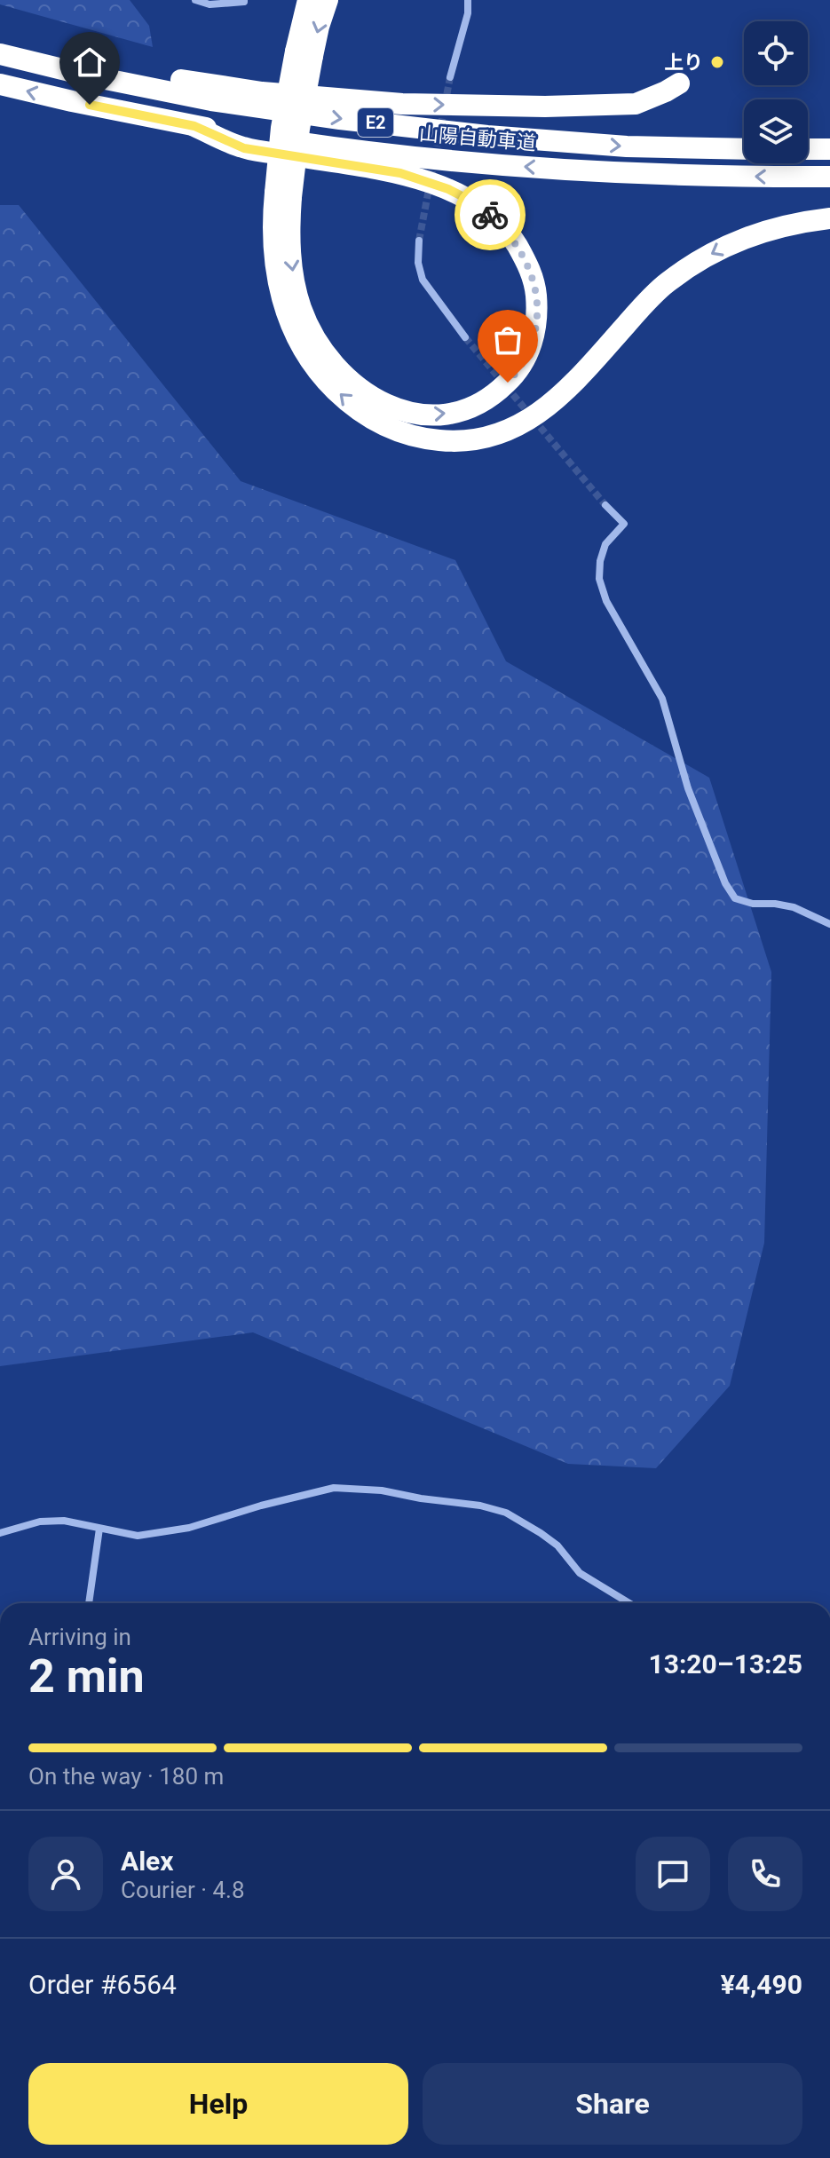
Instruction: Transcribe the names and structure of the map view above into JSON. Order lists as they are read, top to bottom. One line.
{"streets":{"highway":["E2","山陽自動車道"]},"places":["上り"],"page":{"heading":["2 min","Arriving in","13:20–13:25"],"panel":["Alex","Courier · 4.8","Order #6564","¥4,490"],"bar":"On the way · 180 m","buttons":["Help","Share"]}}
